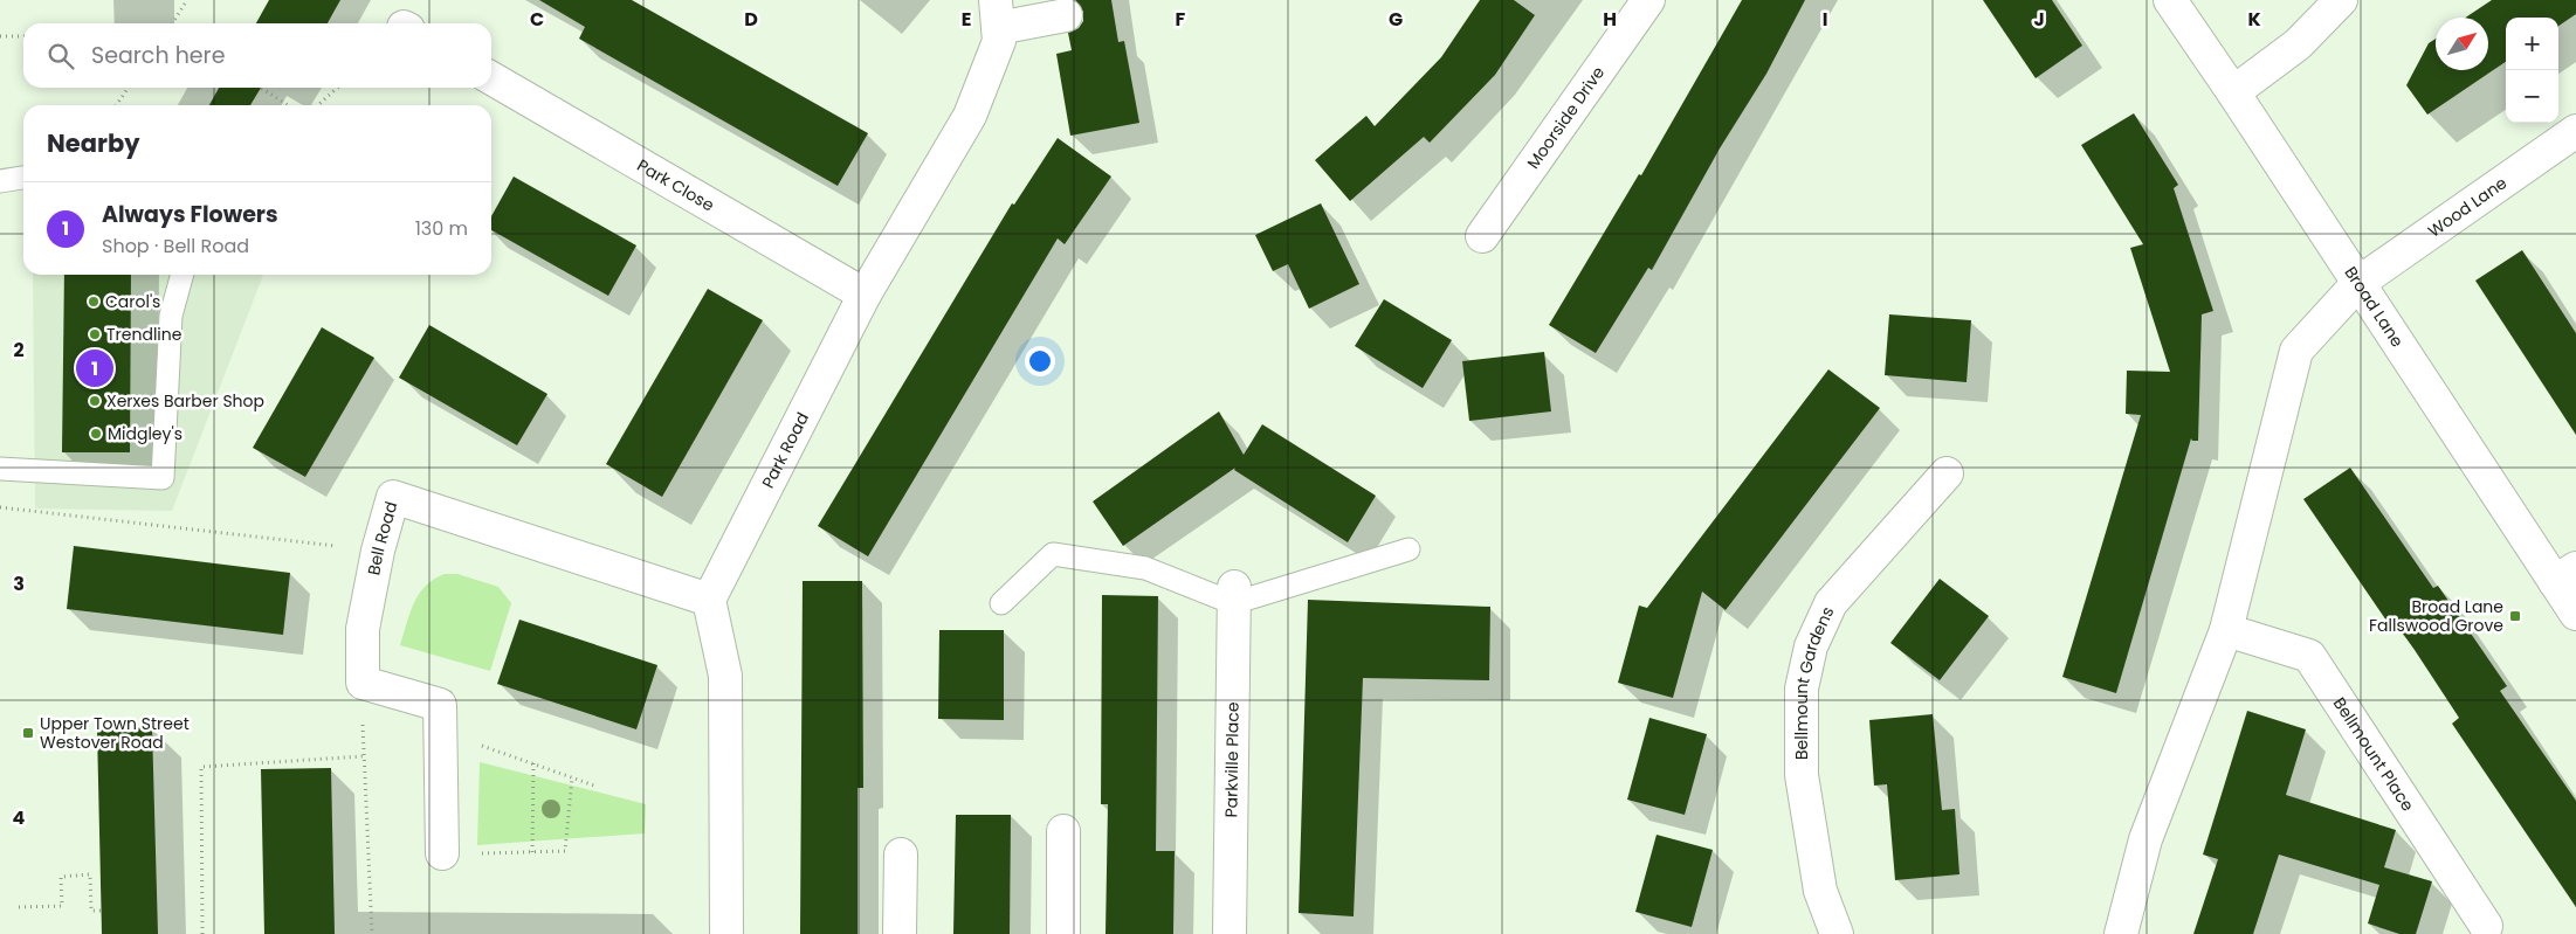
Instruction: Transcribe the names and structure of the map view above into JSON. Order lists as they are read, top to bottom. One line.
{"streets":{"street":["Moorside Drive","Park Close","Wood Lane","Broad Lane","Park Road","Bell Road","Bellmount Gardens","Bellmount Place","Parkville Place"]},"crossings":[["Park Close","Park Road"],["Wood Lane","Broad Lane"],["Park Road","Bell Road"]],"places":{"other":["Carol's","Trendline","Xerxes Barber Shop","Midgley's"],"transit":["Broad Lane Fallswood Grove","Upper Town Street Westover Road"]},"north":"top right","page":{"map_buttons":["+","−"],"search":"Search here","heading":"Nearby","list":[{"mark":"1","name":"Always Flowers","note":"Shop · Bell Road","value":"130 m"}],"pins":"1"},"grid":{"columns":["C","D","E","F","G","H","I","J","K"],"rows":["2","3","4"]}}
